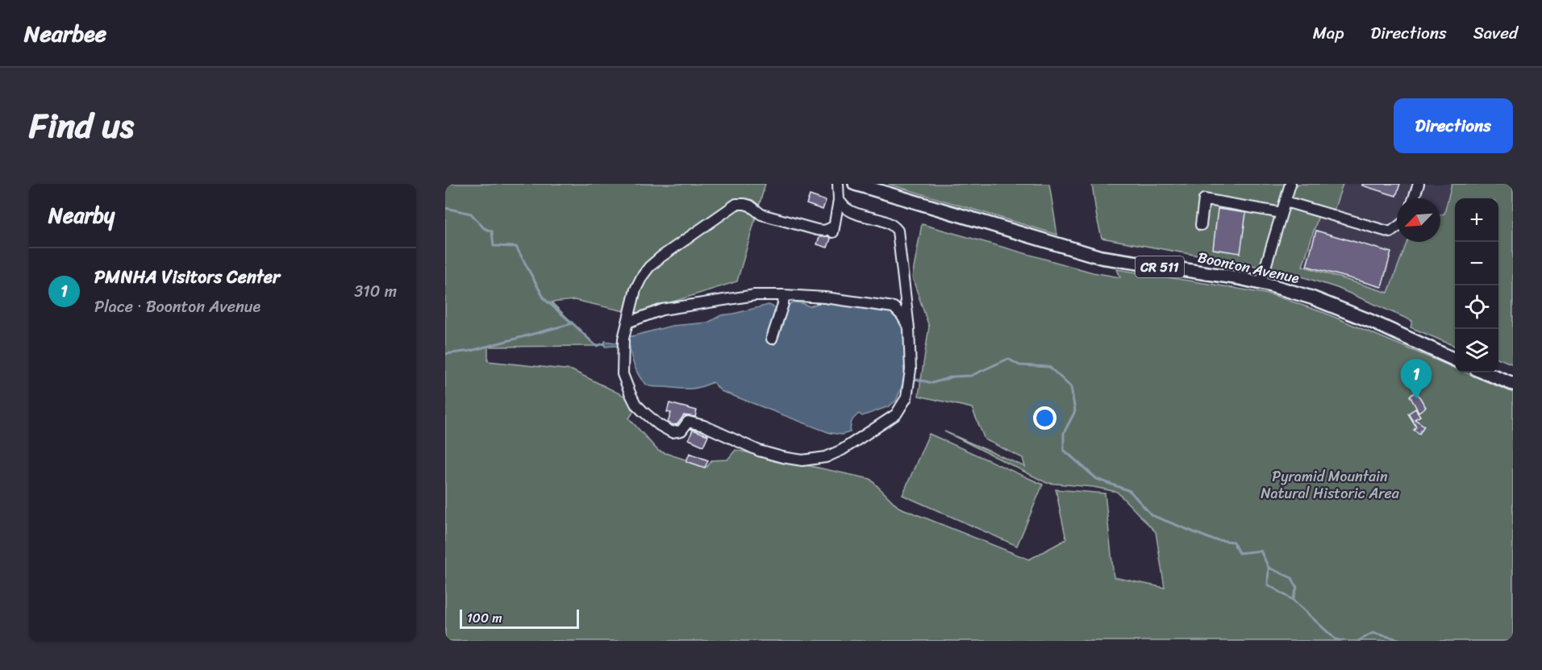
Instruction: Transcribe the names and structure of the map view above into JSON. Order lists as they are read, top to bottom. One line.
{"streets":{"main road":["CR 511","Boonton Avenue"]},"parks":["Pyramid Mountain Natural Historic Area"],"scale_bar":"100 m","north":"bottom left","page":{"header":"Nearbee","nav":["Map","Directions","Saved"],"title":"Find us","buttons":"Directions","heading":"Nearby","map_buttons":["+","−"],"list":[{"mark":"1","name":"PMNHA Visitors Center","note":"Place · Boonton Avenue","value":"310 m"}],"pins":"1","scale":"100 m"}}
